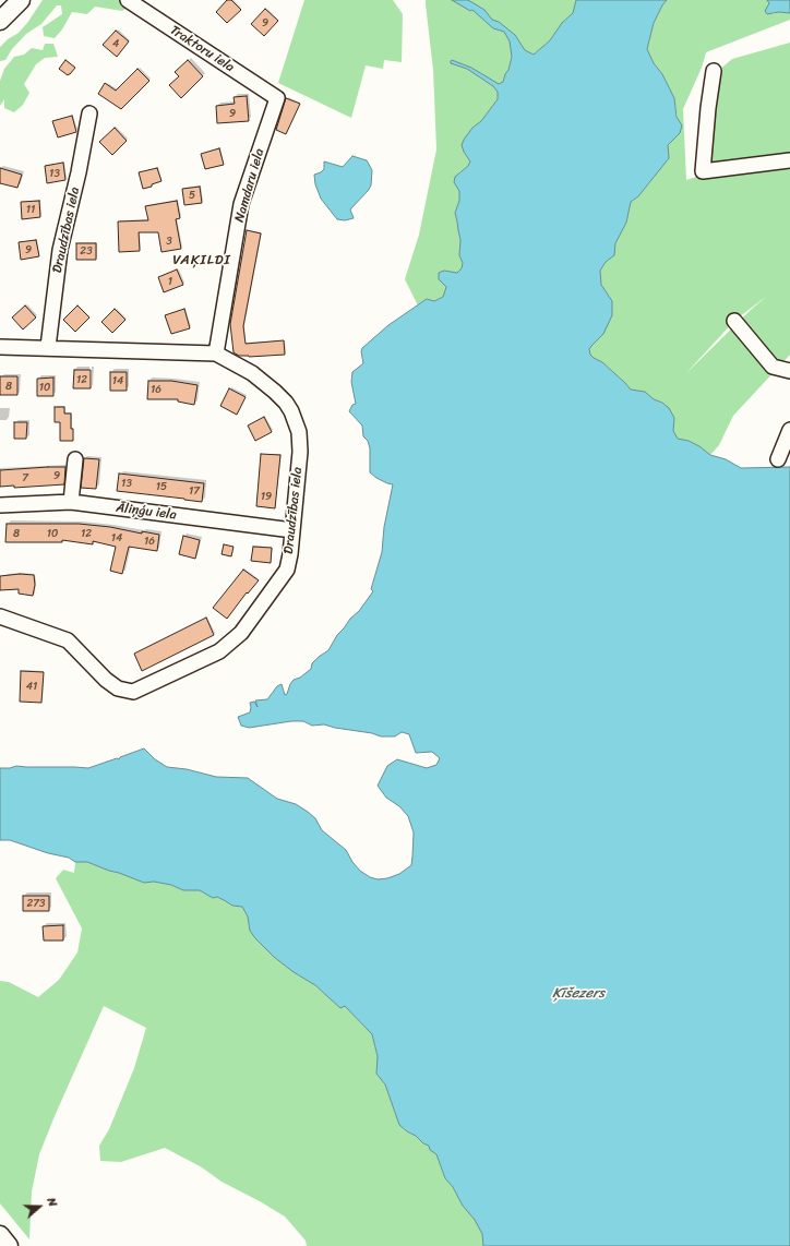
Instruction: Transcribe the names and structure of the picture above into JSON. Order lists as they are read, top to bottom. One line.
{"streets":{"street":["Traktoru iela","Namdaru iela","Draudzības iela","Āliņģu iela"]},"crossings":[["Traktoru iela","Namdaru iela"],["Namdaru iela","Draudzības iela"],["Draudzības iela","Āliņģu iela"]],"districts":["VAĶILDI"],"water":["Ķīšezers"],"house_numbers":["9","4","9","13","5","11","3","9","23","1","12","14","8","10","16","9","7","13","15","17","19","8","10","12","14","16","41","273"],"north":"right"}
